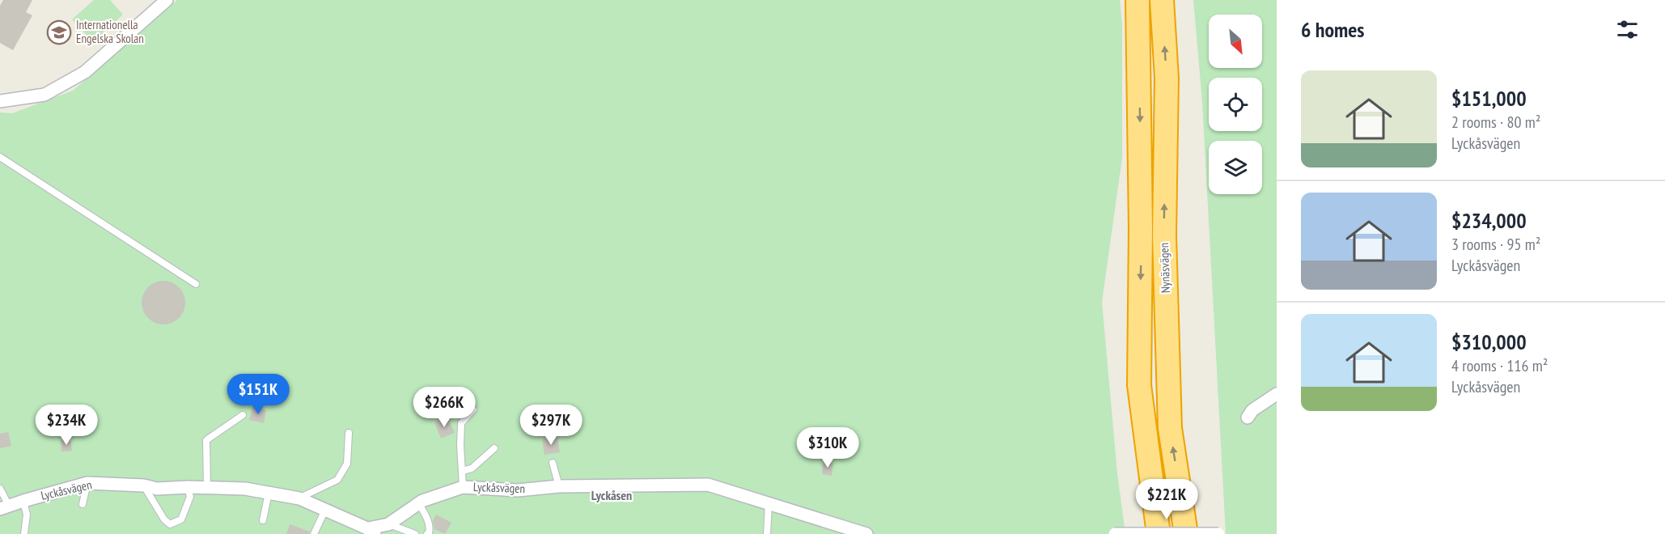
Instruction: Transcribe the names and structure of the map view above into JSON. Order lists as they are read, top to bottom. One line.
{"streets":{"highway":["Nynäsvägen"],"street":["Lyckåsvägen"]},"districts":["Lyckåsen"],"places":{"school or university":["Internationella Engelska Skolan"]},"north":"bottom right","page":{"heading":"6 homes","list":[{"name":"$151,000","note":"2 rooms · 80 m² · Lyckåsvägen"},{"name":"$234,000","note":"3 rooms · 95 m² · Lyckåsvägen"},{"name":"$310,000","note":"4 rooms · 116 m² · Lyckåsvägen"}],"price":["$151K","$266K","$234K","$297K","$310K","$221K"]}}
